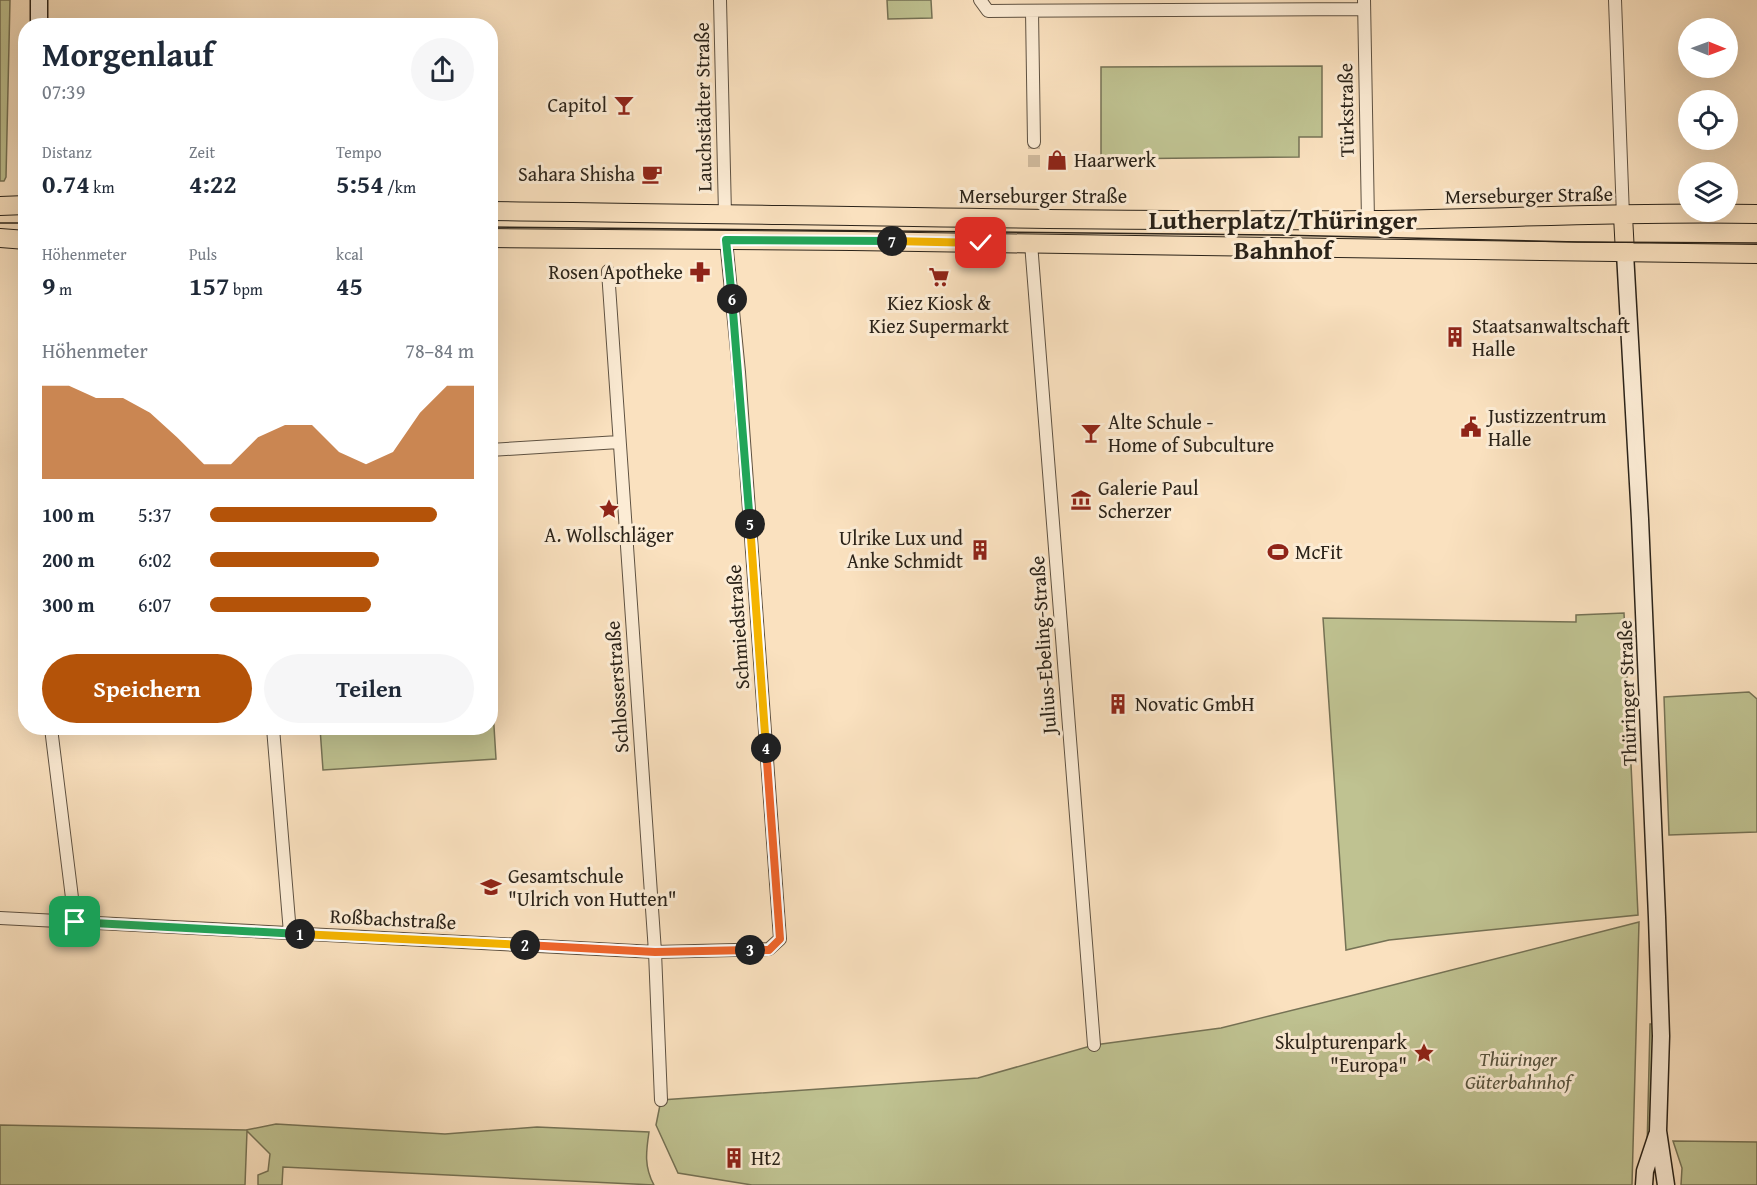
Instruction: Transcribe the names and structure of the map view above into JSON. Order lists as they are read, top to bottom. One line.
{"streets":{"main road":["Merseburger Straße"],"street":["Lauchstädter Straße","Türkstraße","Schmiedstraße","Julius-Ebeling-Straße","Schlosserstraße","Thüringer Straße","Roßbachstraße"]},"crossings":[["Lauchstädter Straße","Merseburger Straße"],["Türkstraße","Merseburger Straße"],["Schmiedstraße","Roßbachstraße"],["Schlosserstraße","Roßbachstraße"]],"districts":["Lutherplatz/Thüringer Bahnhof"],"parks":["Thüringer Güterbahnhof"],"places":{"bar":["Capitol","Alte Schule - Home of Subculture"],"shop":["Haarwerk"],"cafe":["Sahara Shisha"],"pharmacy":["Rosen Apotheke"],"supermarket":["Kiez Kiosk & Kiez Supermarkt"],"building":["Staatsanwaltschaft Halle","Ulrike Lux und Anke Schmidt","Novatic GmbH","Ht2"],"public building":["Justizzentrum Halle"],"museum":["Galerie Paul Scherzer"],"place":["A. Wollschläger","Skulpturenpark \"Europa\""],"sports":["McFit"],"school or university":["Gesamtschule \"Ulrich von Hutten\""]},"north":"right","page":{"heading":["Morgenlauf","07:39"],"stats":[["Distanz","0.74 km"],["Zeit","4:22"],["Tempo","5:54 /km"],["Höhenmeter","9 m"],["Puls","157 bpm"],["kcal","45"]],"pins":["7","6","5","4","1","2","3"],"chart":["Höhenmeter","78–84 m"],"list":[{"name":"100 m","note":"5:37"},{"name":"200 m","note":"6:02"},{"name":"300 m","note":"6:07"}],"buttons":["Speichern","Teilen"]}}
